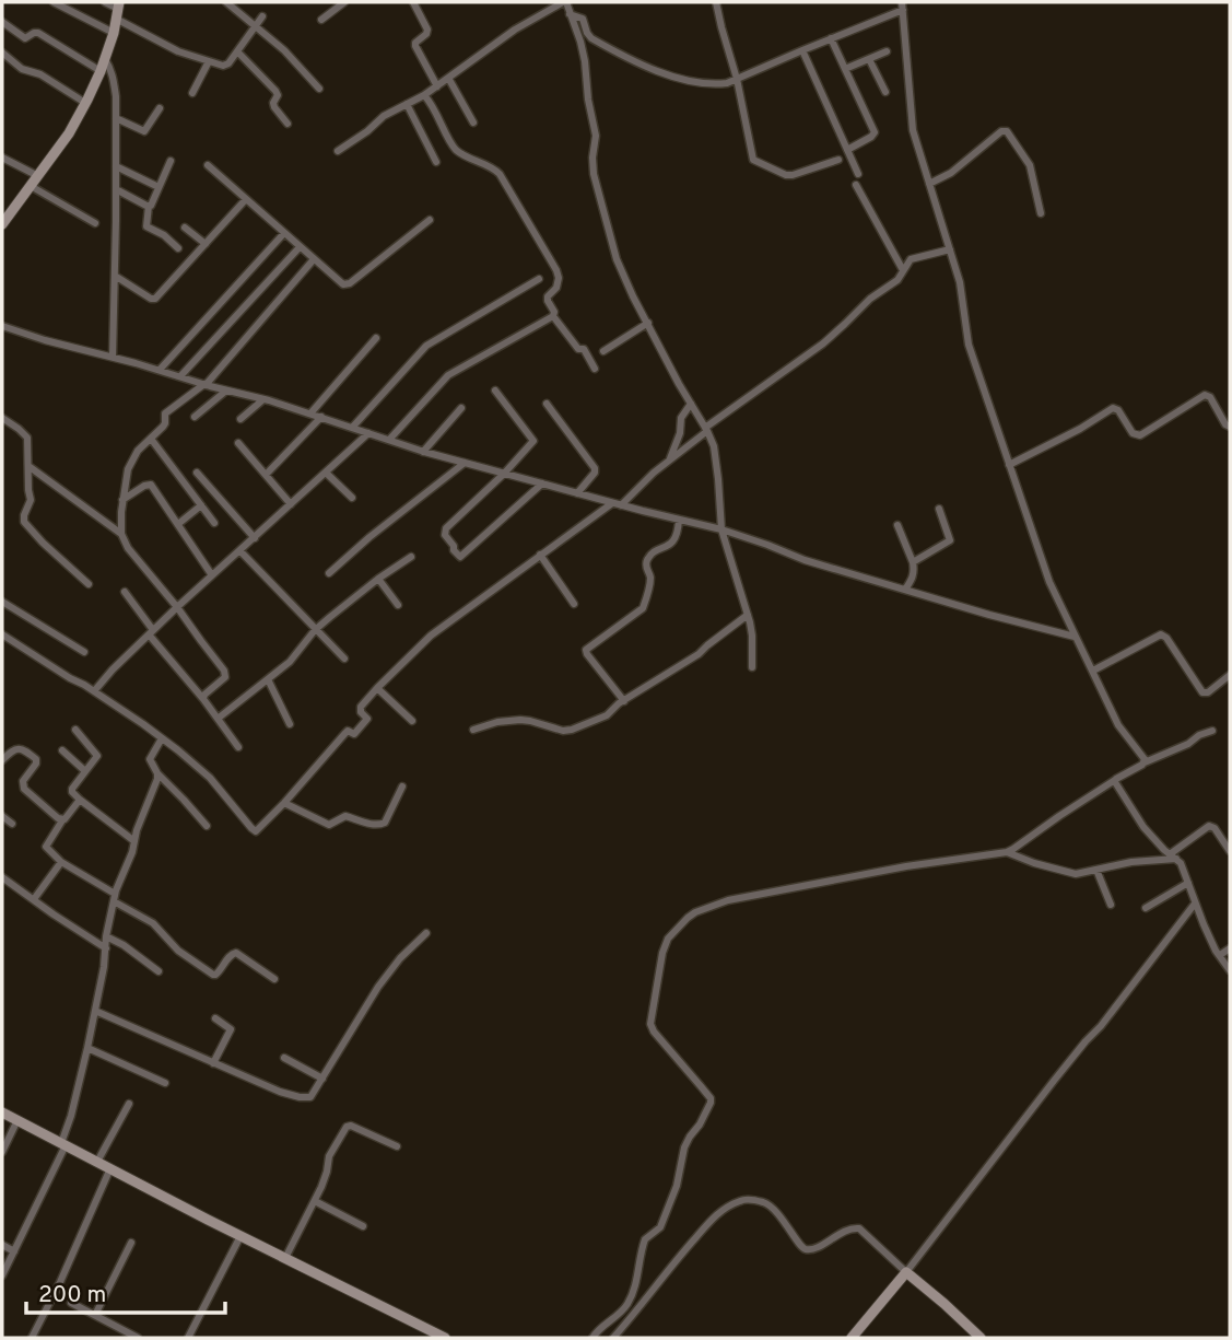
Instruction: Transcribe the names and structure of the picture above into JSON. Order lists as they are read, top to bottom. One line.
{"scale_bar":"200 m"}
